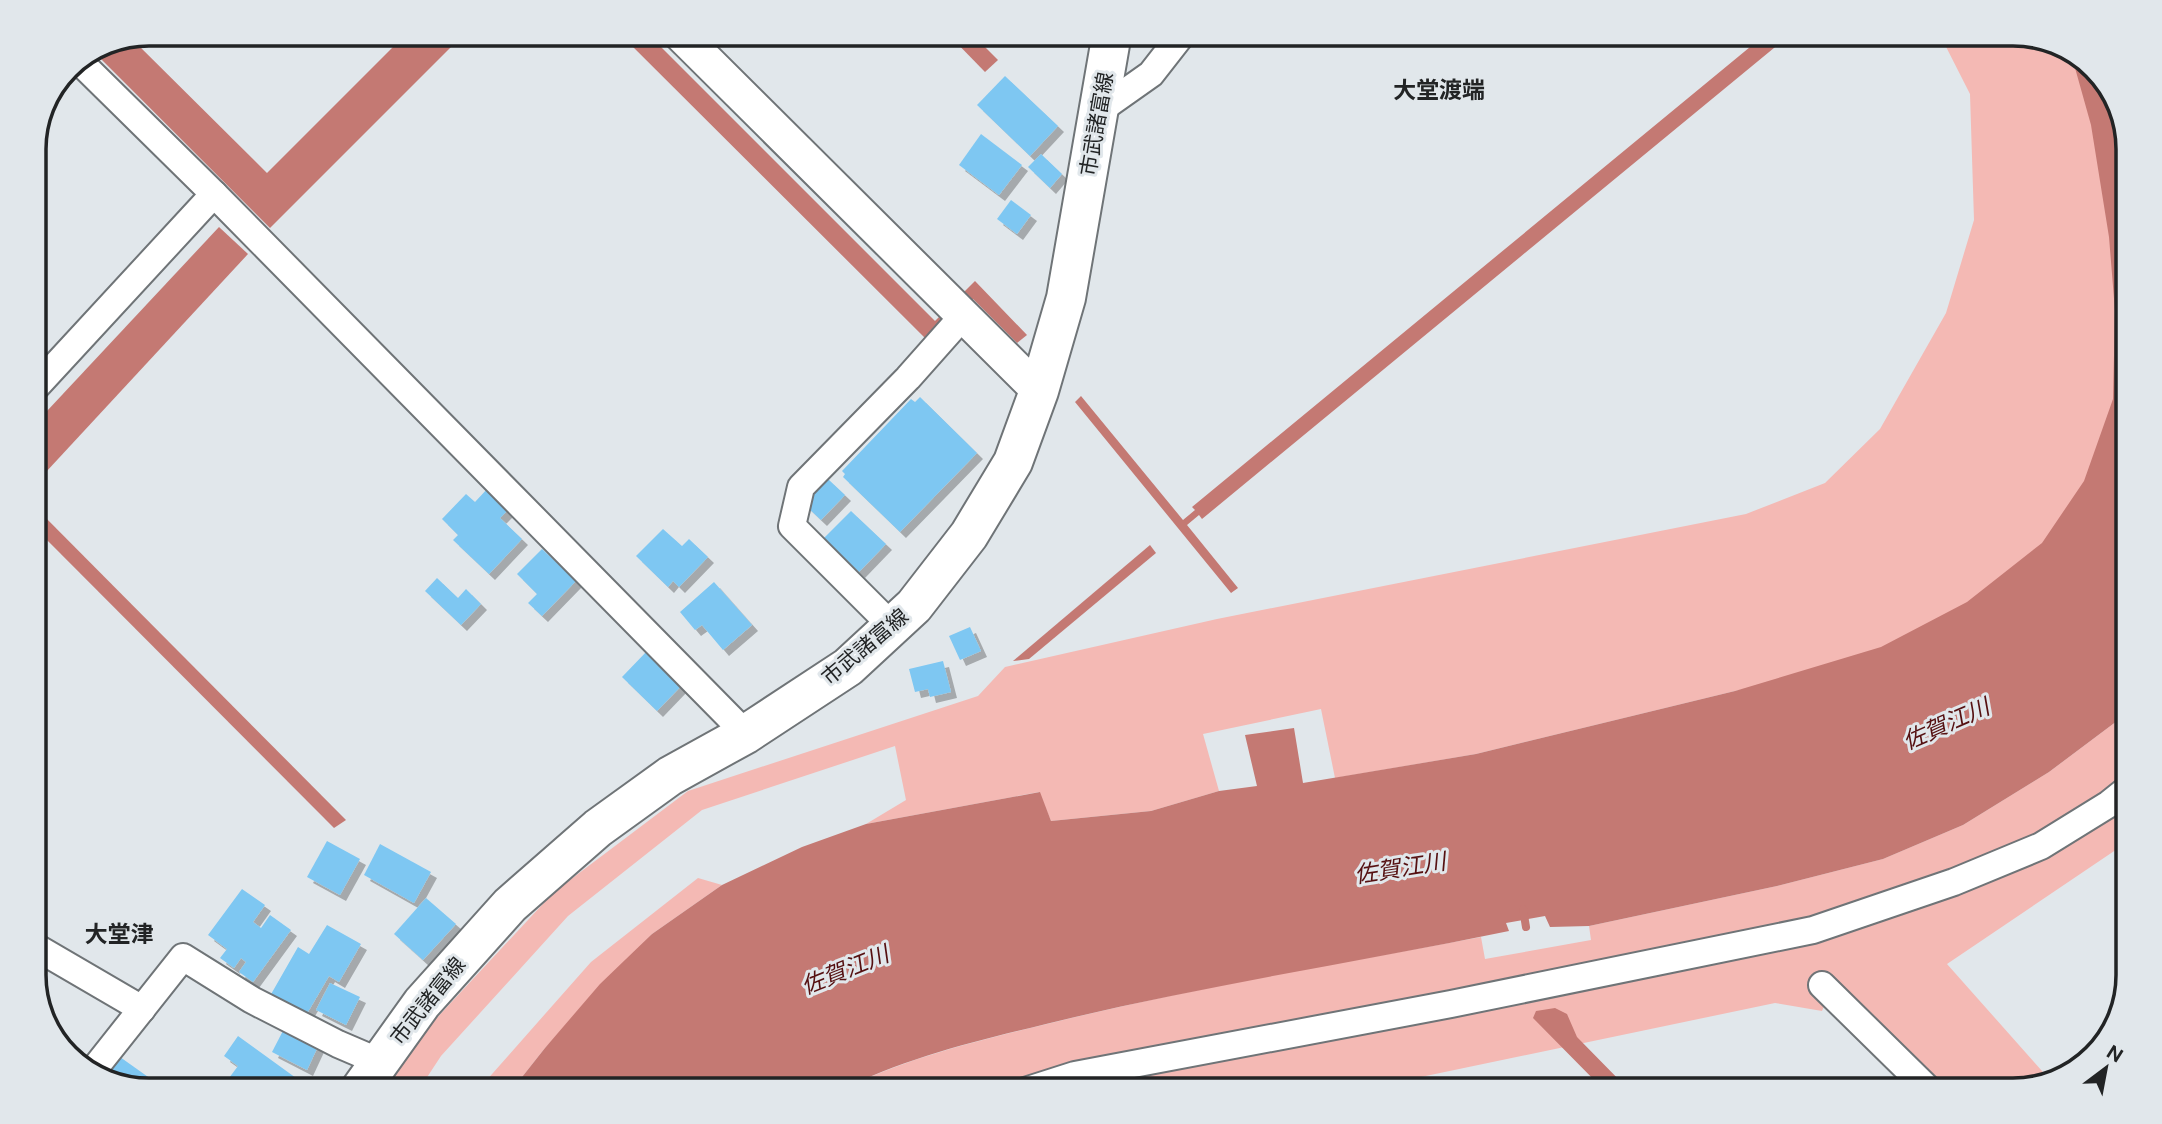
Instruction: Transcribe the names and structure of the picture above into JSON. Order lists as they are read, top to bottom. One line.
{"streets":{"main road":["市武諸富線"]},"districts":["大堂渡端","大堂津"],"water":["佐賀江川"],"north":"top right"}
